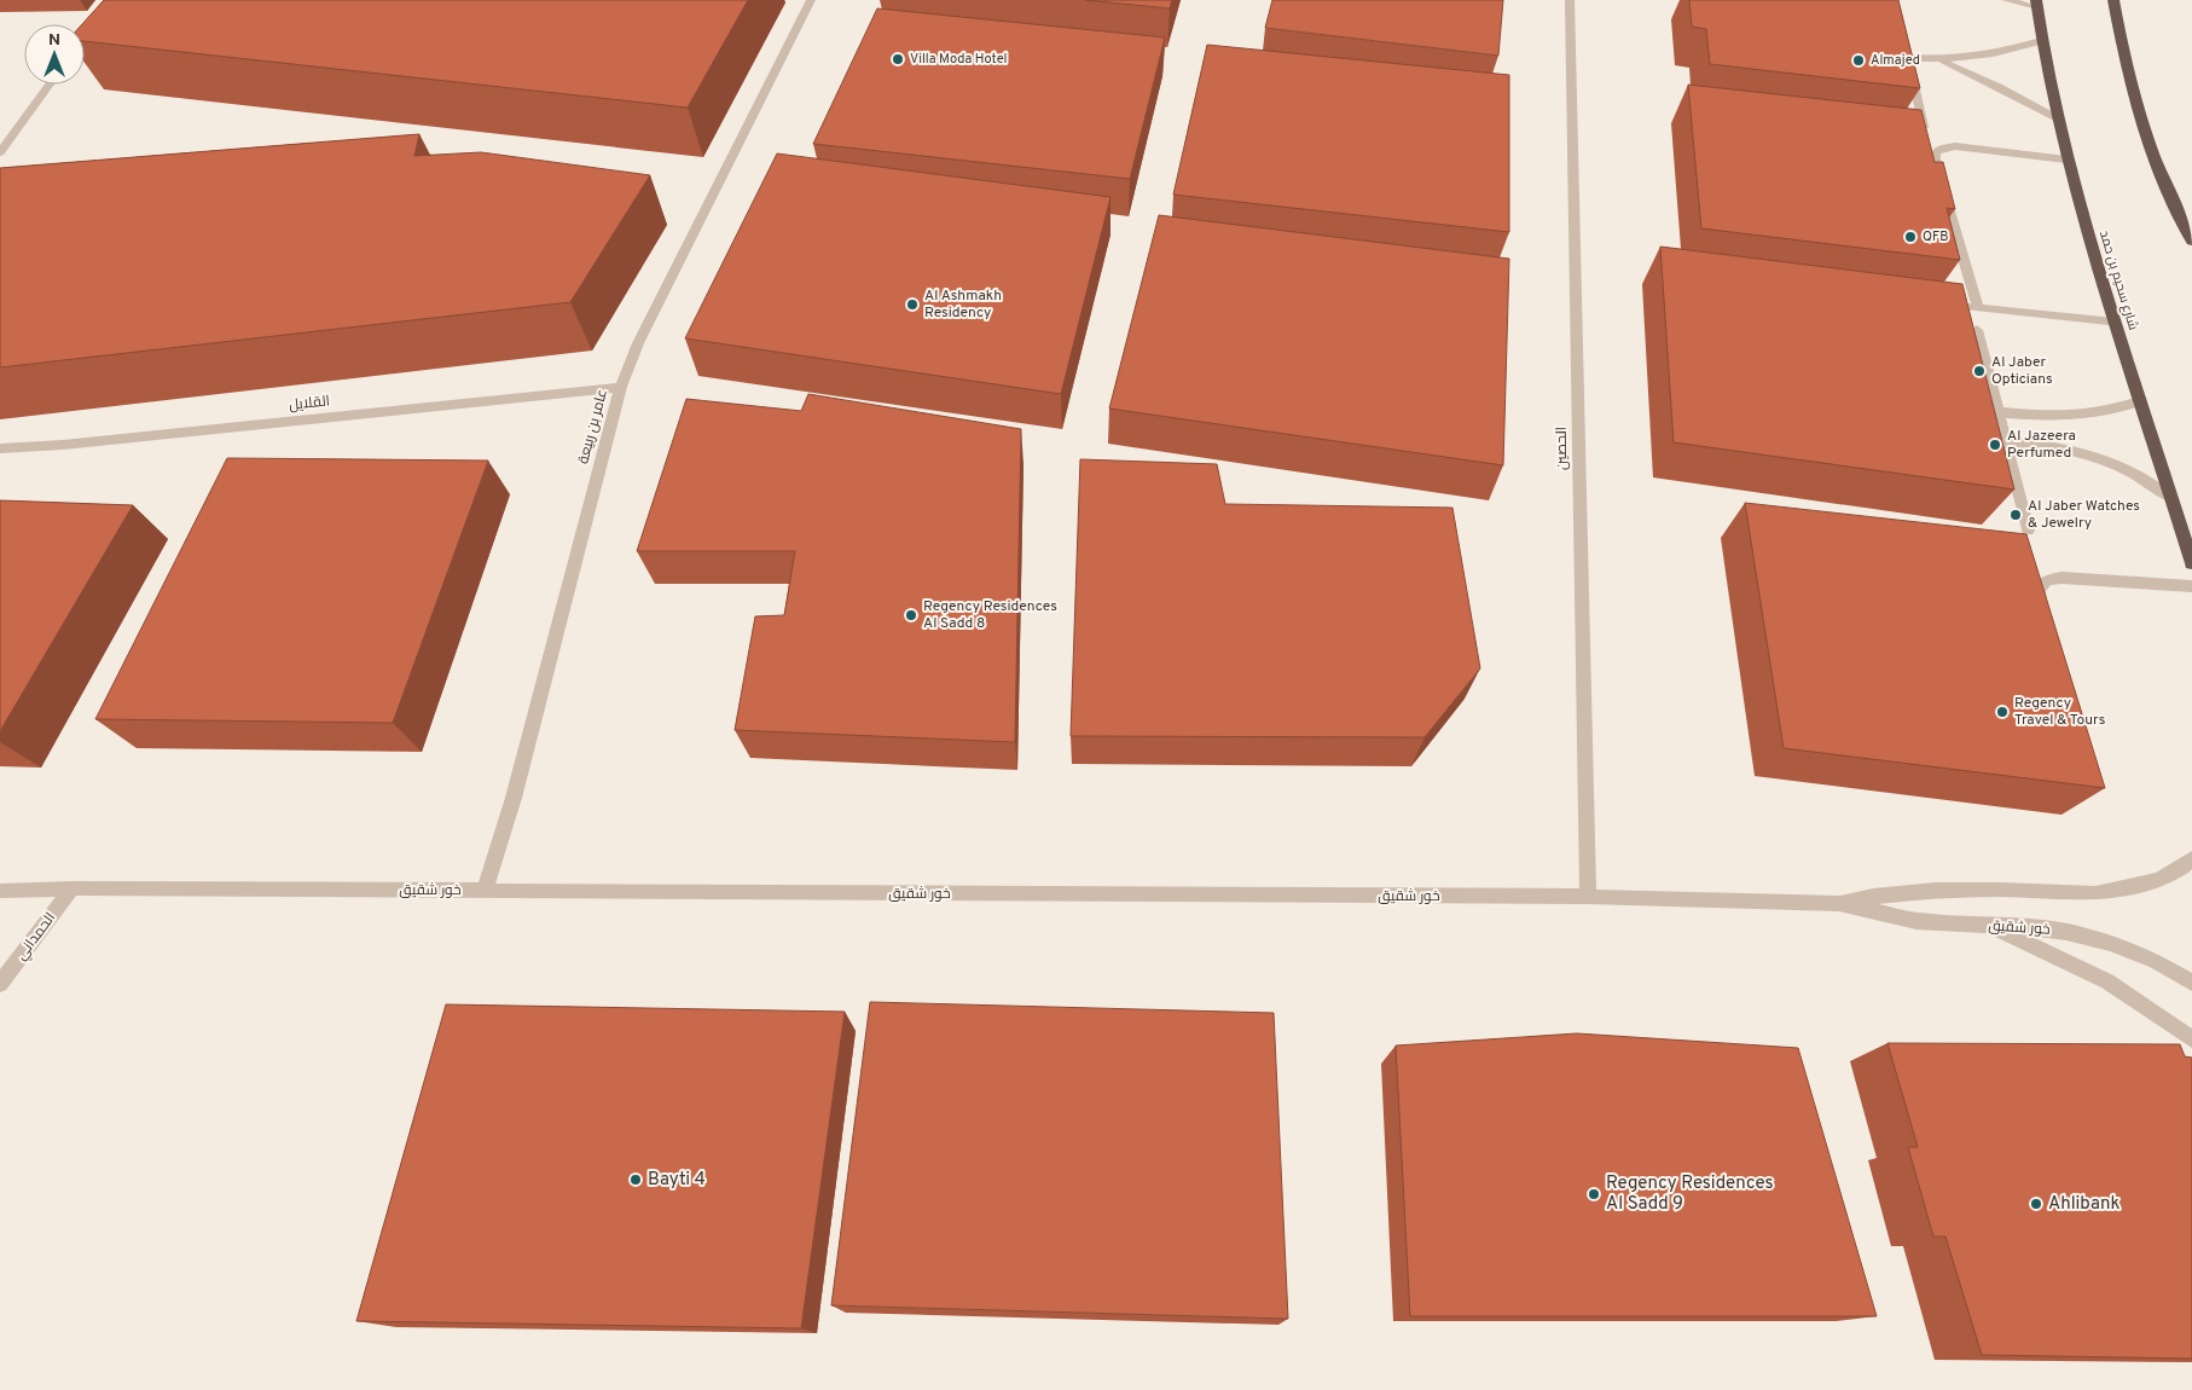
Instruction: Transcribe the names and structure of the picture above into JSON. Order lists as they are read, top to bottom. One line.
{"streets":{"highway":["شارع سحيم بن حمد"],"street":["القلايل","عامر بن ربيعة","الحصين","خور شقيق","الحمداني"]},"crossings":[["القلايل","عامر بن ربيعة"],["عامر بن ربيعة","خور شقيق"],["الحصين","خور شقيق"],["خور شقيق","الحمداني"]],"places":["Villa Moda Hotel","Almajed","QFB","Al Ashmakh Residency","Al Jaber Opticians","Al Jazeera Perfumed","Al Jaber Watches & Jewelry","Regency Residences Al Sadd 8","Regency Travel & Tours","Bayti 4","Regency Residences Al Sadd 9","Ahlibank"],"north":"top"}
